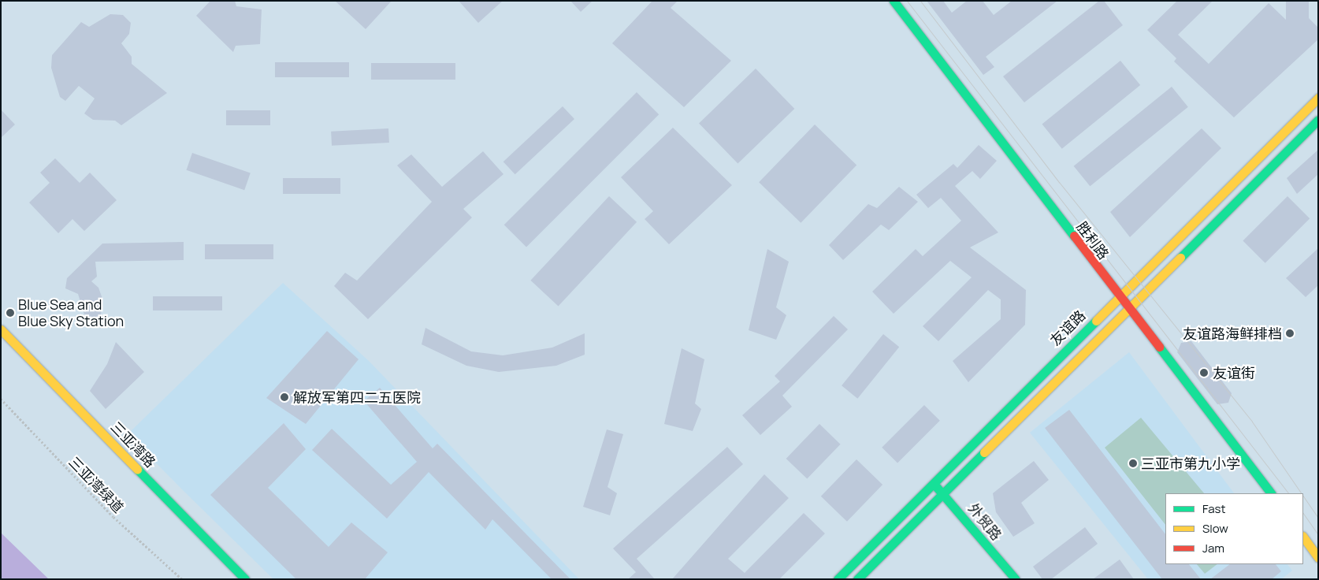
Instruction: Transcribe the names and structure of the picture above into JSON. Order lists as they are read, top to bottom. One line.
{"streets":{"main road":["胜利路","友谊路","三亚湾路","外贸路"],"path":["三亚湾绿道"]},"crossings":[["胜利路","友谊路"],["友谊路","外贸路"]],"places":["Blue Sea and Blue Sky Station","友谊路海鲜排档","友谊街","解放军第四二五医院","三亚市第九小学"],"legend":["Fast","Slow","Jam"]}
